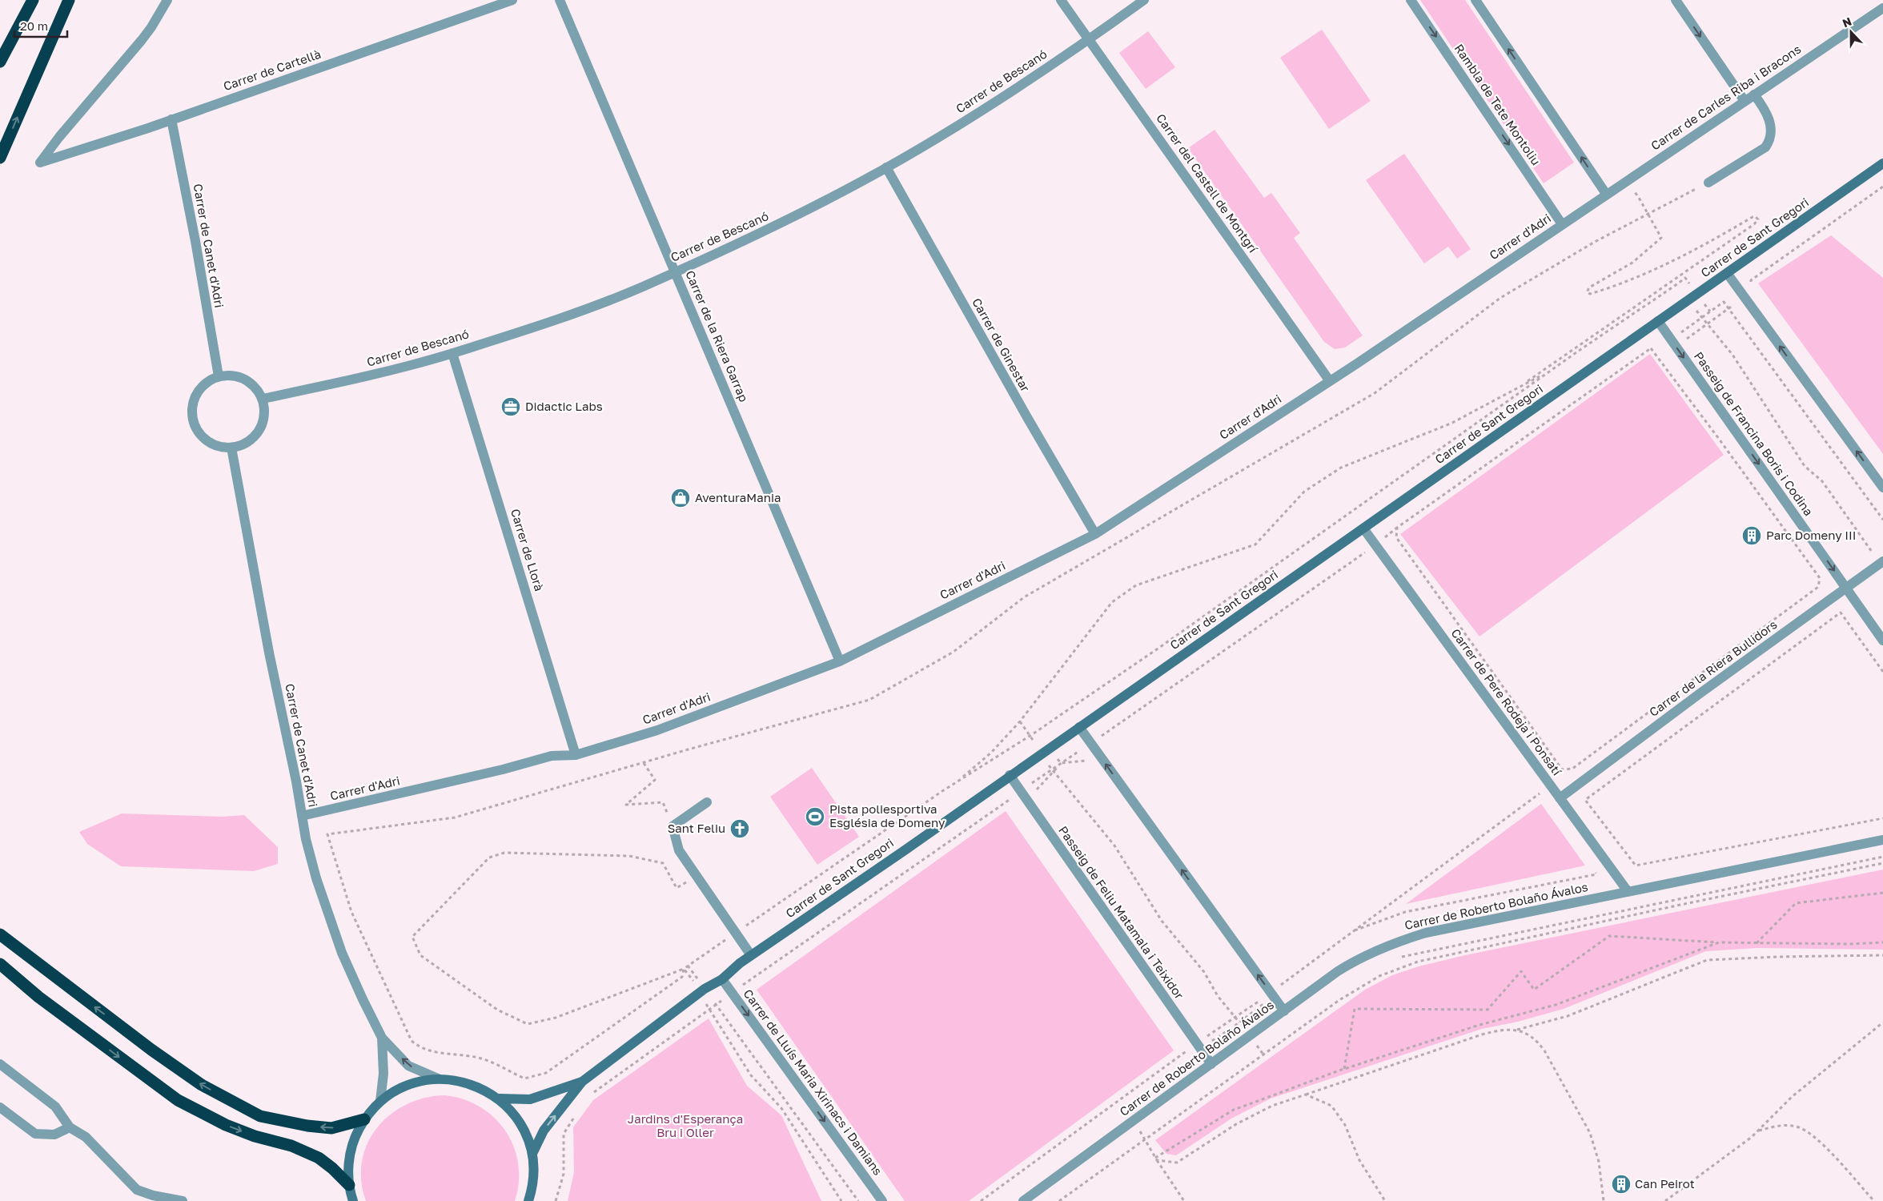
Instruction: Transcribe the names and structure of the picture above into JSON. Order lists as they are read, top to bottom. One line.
{"streets":{"main road":["Carrer de Sant Gregori"],"street":["Carrer de Cartellà","Carrer de Bescanó","Carrer de Carles Riba i Bracons","Rambla de Tete Montoliu","Carrer del Castell de Montgrí","Carrer d'Adri","Carrer de Canet d'Adri","Carrer de la Riera Garrap","Carrer de Ginestar","Passeig de Francina Boris i Codina","Carrer de Llorà","Carrer de la Riera Bullidors","Carrer de Pere Rodeja i Ponsatí","Carrer de Roberto Bolaño Ávalos","Passeig de Feliu Matamala i Teixidor","Carrer de Lluís Maria Xirinacs i Damians"]},"crossings":[["Carrer de Cartellà","Carrer de Canet d'Adri"],["Carrer de Bescanó","Carrer del Castell de Montgrí"],["Carrer de Bescanó","Carrer de Canet d'Adri"],["Carrer de Bescanó","Carrer de la Riera Garrap"],["Carrer de Bescanó","Carrer de Ginestar"],["Carrer de Bescanó","Carrer de Llorà"],["Carrer de Carles Riba i Bracons","Carrer d'Adri"],["Rambla de Tete Montoliu","Carrer d'Adri"],["Carrer del Castell de Montgrí","Carrer d'Adri"],["Carrer d'Adri","Carrer de Canet d'Adri"],["Carrer d'Adri","Carrer de la Riera Garrap"],["Carrer d'Adri","Carrer de Ginestar"],["Carrer d'Adri","Carrer de Llorà"],["Carrer de Sant Gregori","Passeig de Francina Boris i Codina"],["Carrer de Sant Gregori","Carrer de Pere Rodeja i Ponsatí"],["Carrer de Sant Gregori","Passeig de Feliu Matamala i Teixidor"],["Carrer de Sant Gregori","Carrer de Lluís Maria Xirinacs i Damians"],["Passeig de Francina Boris i Codina","Carrer de la Riera Bullidors"],["Carrer de la Riera Bullidors","Carrer de Pere Rodeja i Ponsatí"],["Carrer de Pere Rodeja i Ponsatí","Carrer de Roberto Bolaño Ávalos"],["Carrer de Roberto Bolaño Ávalos","Passeig de Feliu Matamala i Teixidor"]],"one_way":["Carrer de Lluís Maria Xirinacs i Damians"],"parks":["Jardins d'Esperança Bru i Oller"],"places":{"office":["Didactic Labs"],"shop":["AventuraMania"],"building":["Parc Domeny III","Can Peirot"],"sports":["Pista poliesportiva Església de Domeny"],"church":["Sant Feliu"]},"scale_bar":"20 m","north":"top"}
